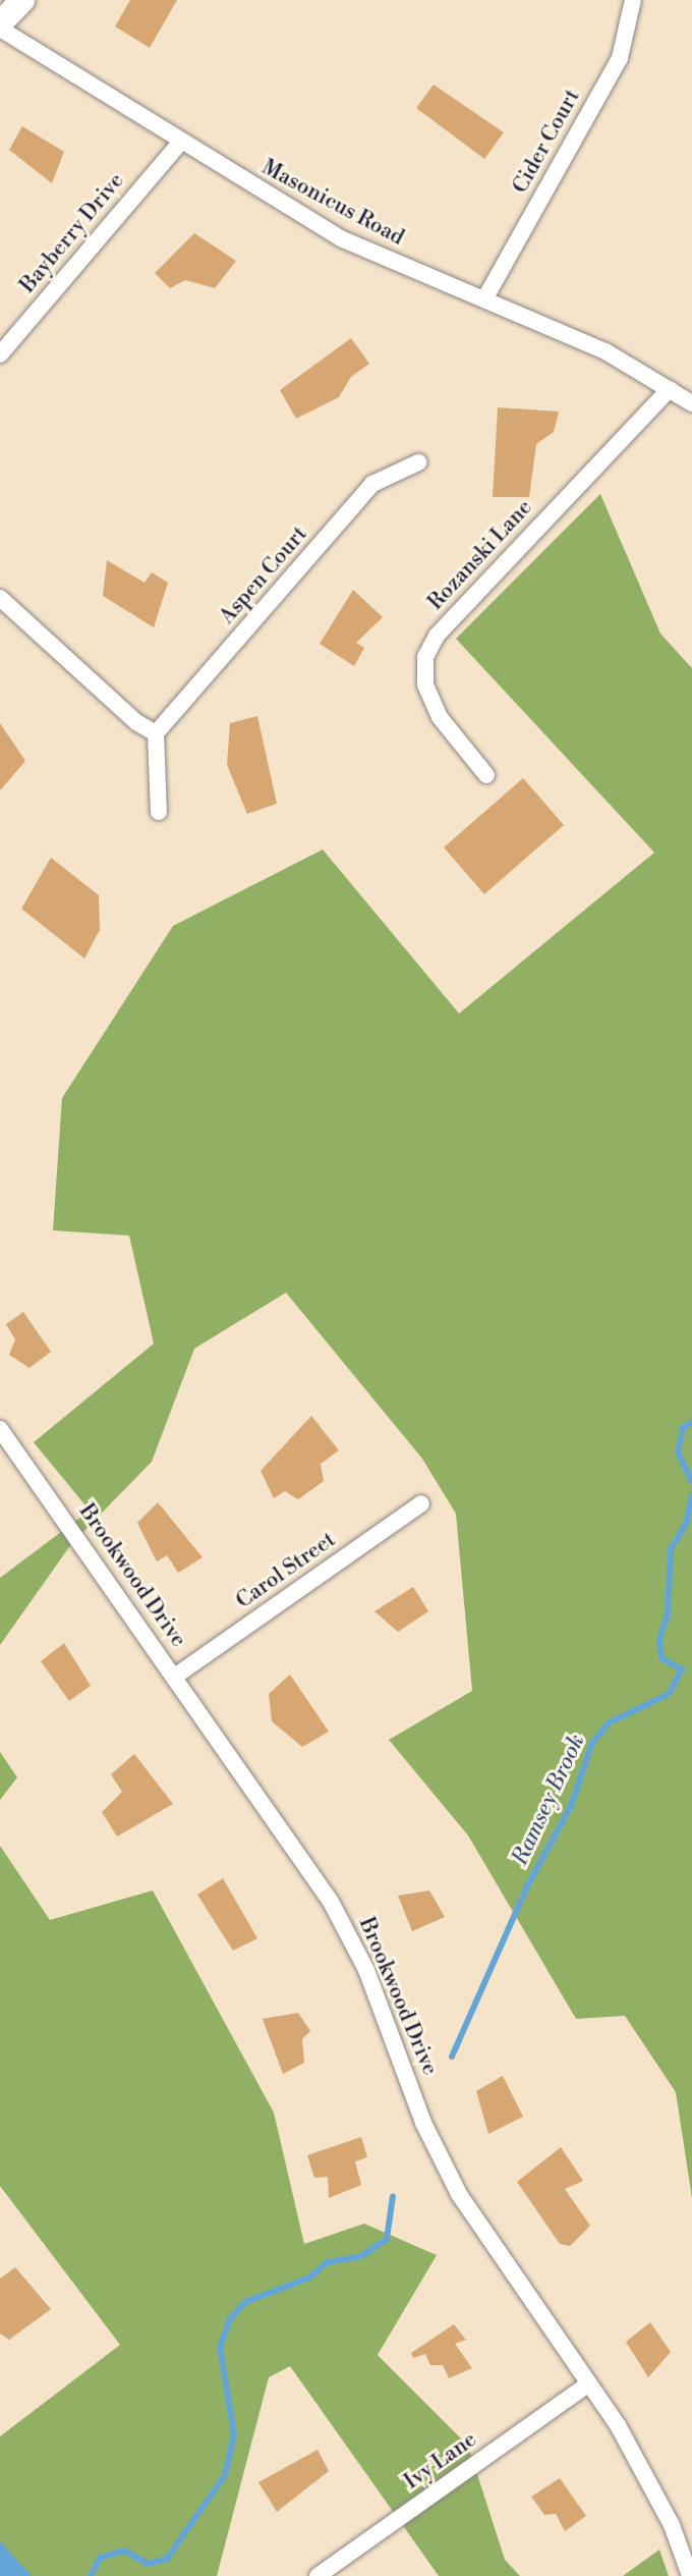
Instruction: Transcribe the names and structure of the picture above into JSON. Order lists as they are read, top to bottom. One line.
{"streets":{"street":["Cider Court","Masonicus Road","Bayberry Drive","Rozanski Lane","Aspen Court","Carol Street","Brookwood Drive","Ivy Lane"]},"crossings":[["Cider Court","Masonicus Road"],["Masonicus Road","Bayberry Drive"],["Masonicus Road","Rozanski Lane"],["Carol Street","Brookwood Drive"],["Brookwood Drive","Ivy Lane"]],"water":["Ramsey Brook"]}
